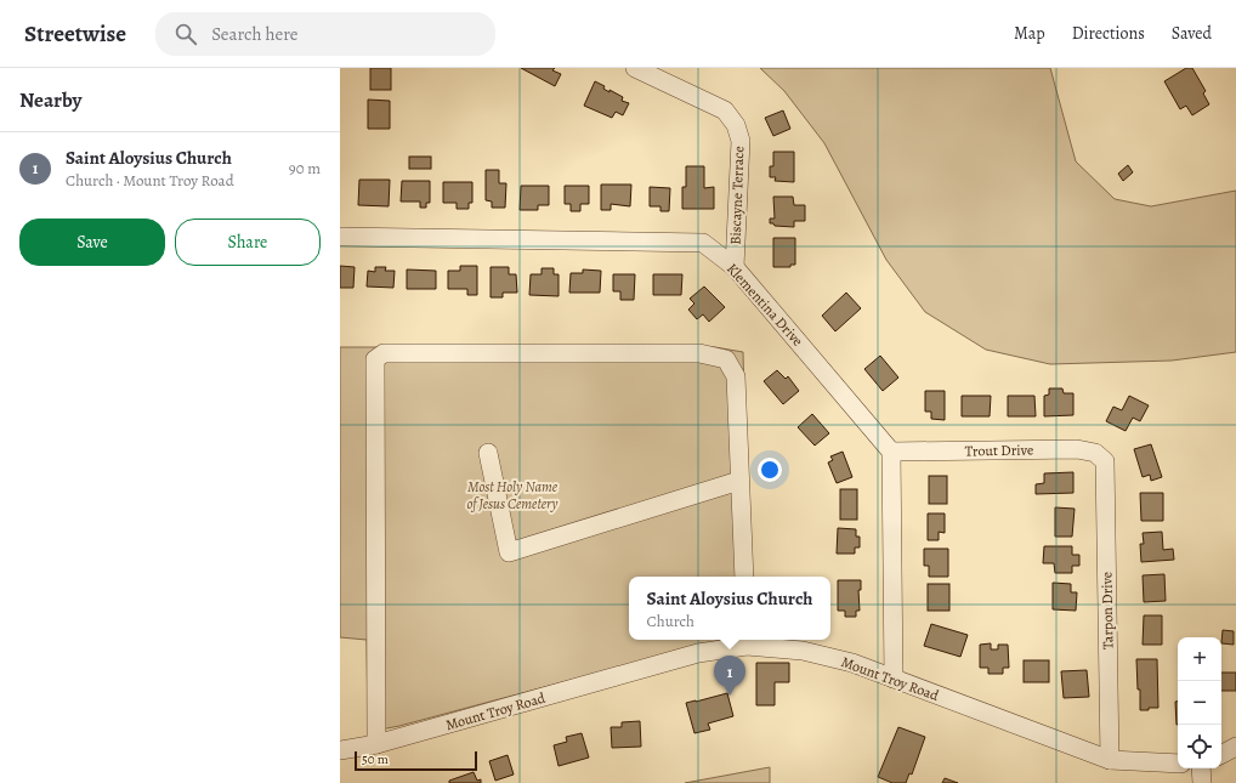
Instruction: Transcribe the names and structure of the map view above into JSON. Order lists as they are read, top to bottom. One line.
{"streets":{"street":["Biscayne Terrace","Klementina Drive","Trout Drive","Tarpon Drive","Mount Troy Road"]},"crossings":[["Biscayne Terrace","Klementina Drive"],["Klementina Drive","Trout Drive"],["Trout Drive","Tarpon Drive"],["Tarpon Drive","Mount Troy Road"]],"parks":["Most Holy Name of Jesus Cemetery"],"scale_bar":"50 m","page":{"header":"Streetwise","search":"Search here","nav":["Map","Directions","Saved"],"heading":"Nearby","list":[{"mark":"1","name":"Saint Aloysius Church","note":"Church · Mount Troy Road","value":"90 m"}],"buttons":["Save","Share"],"popup":["Saint Aloysius Church","Church"],"map_buttons":["+","−"],"pins":"1","scale":"50 m"}}
